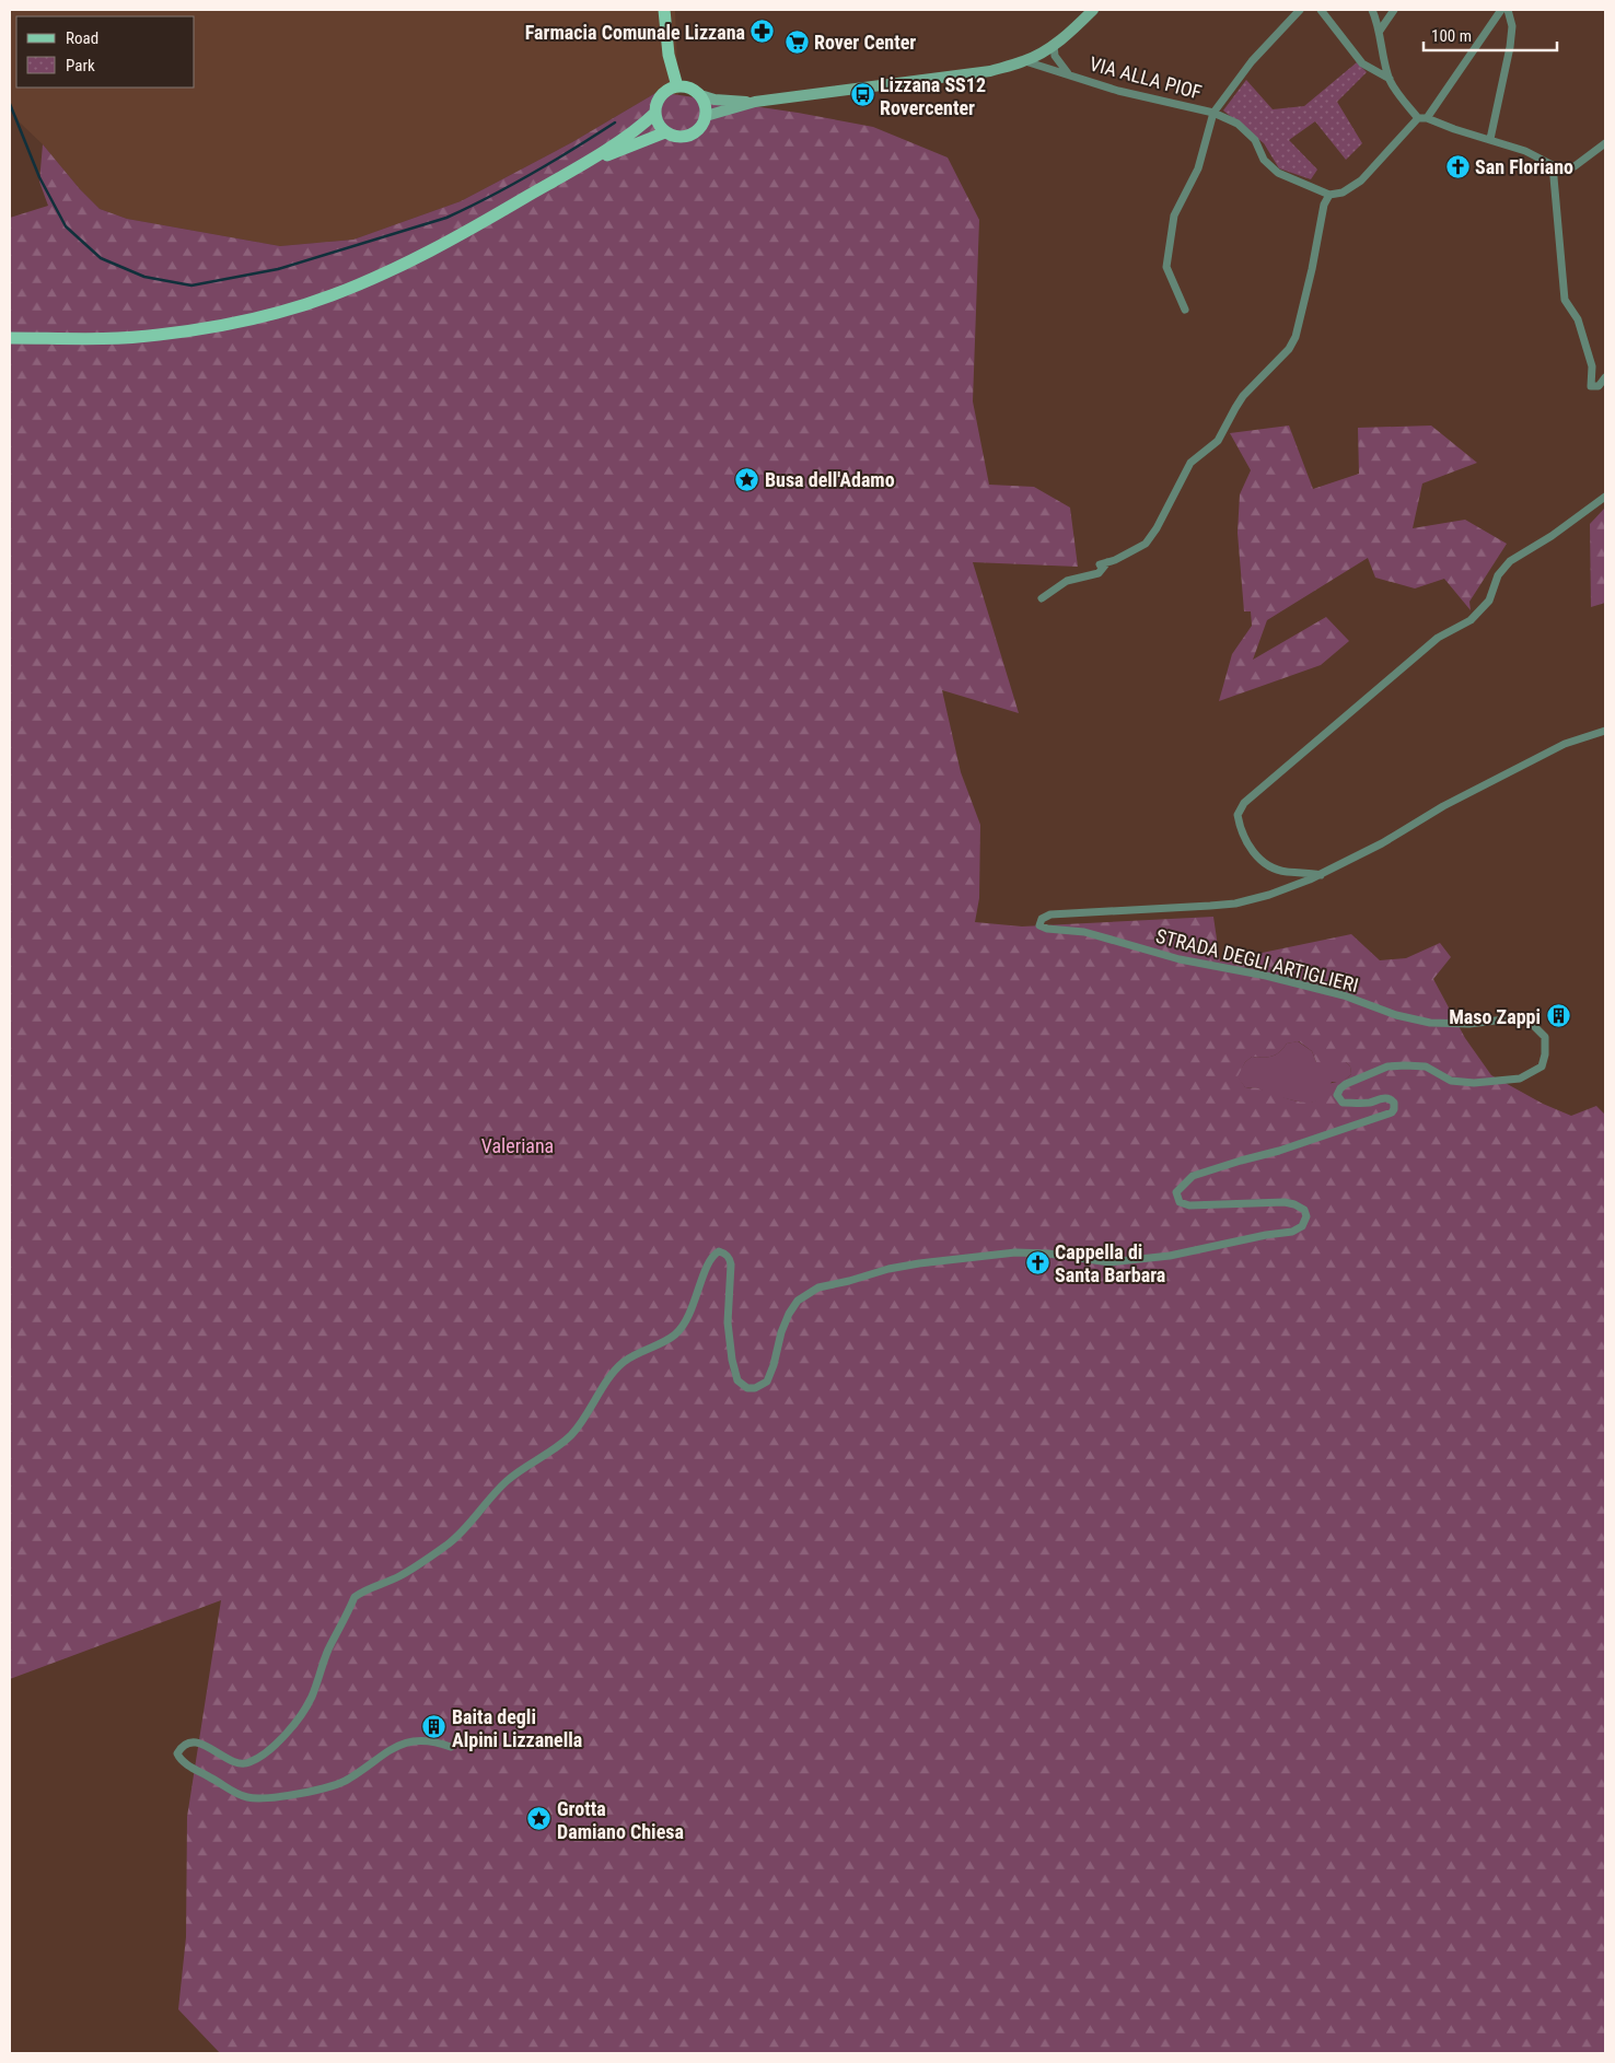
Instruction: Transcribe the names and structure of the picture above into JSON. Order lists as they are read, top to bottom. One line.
{"streets":{"street":["VIA ALLA PIOF","STRADA DEGLI ARTIGLIERI"]},"parks":["Valeriana"],"places":{"pharmacy":["Farmacia Comunale Lizzana"],"supermarket":["Rover Center"],"bus stop":["Lizzana SS12 Rovercenter"],"church":["San Floriano","Cappella di Santa Barbara"],"place":["Busa dell'Adamo","Grotta Damiano Chiesa"],"building":["Maso Zappi","Baita degli Alpini Lizzanella"]},"legend":["Road","Park"],"scale_bar":"100 m"}
